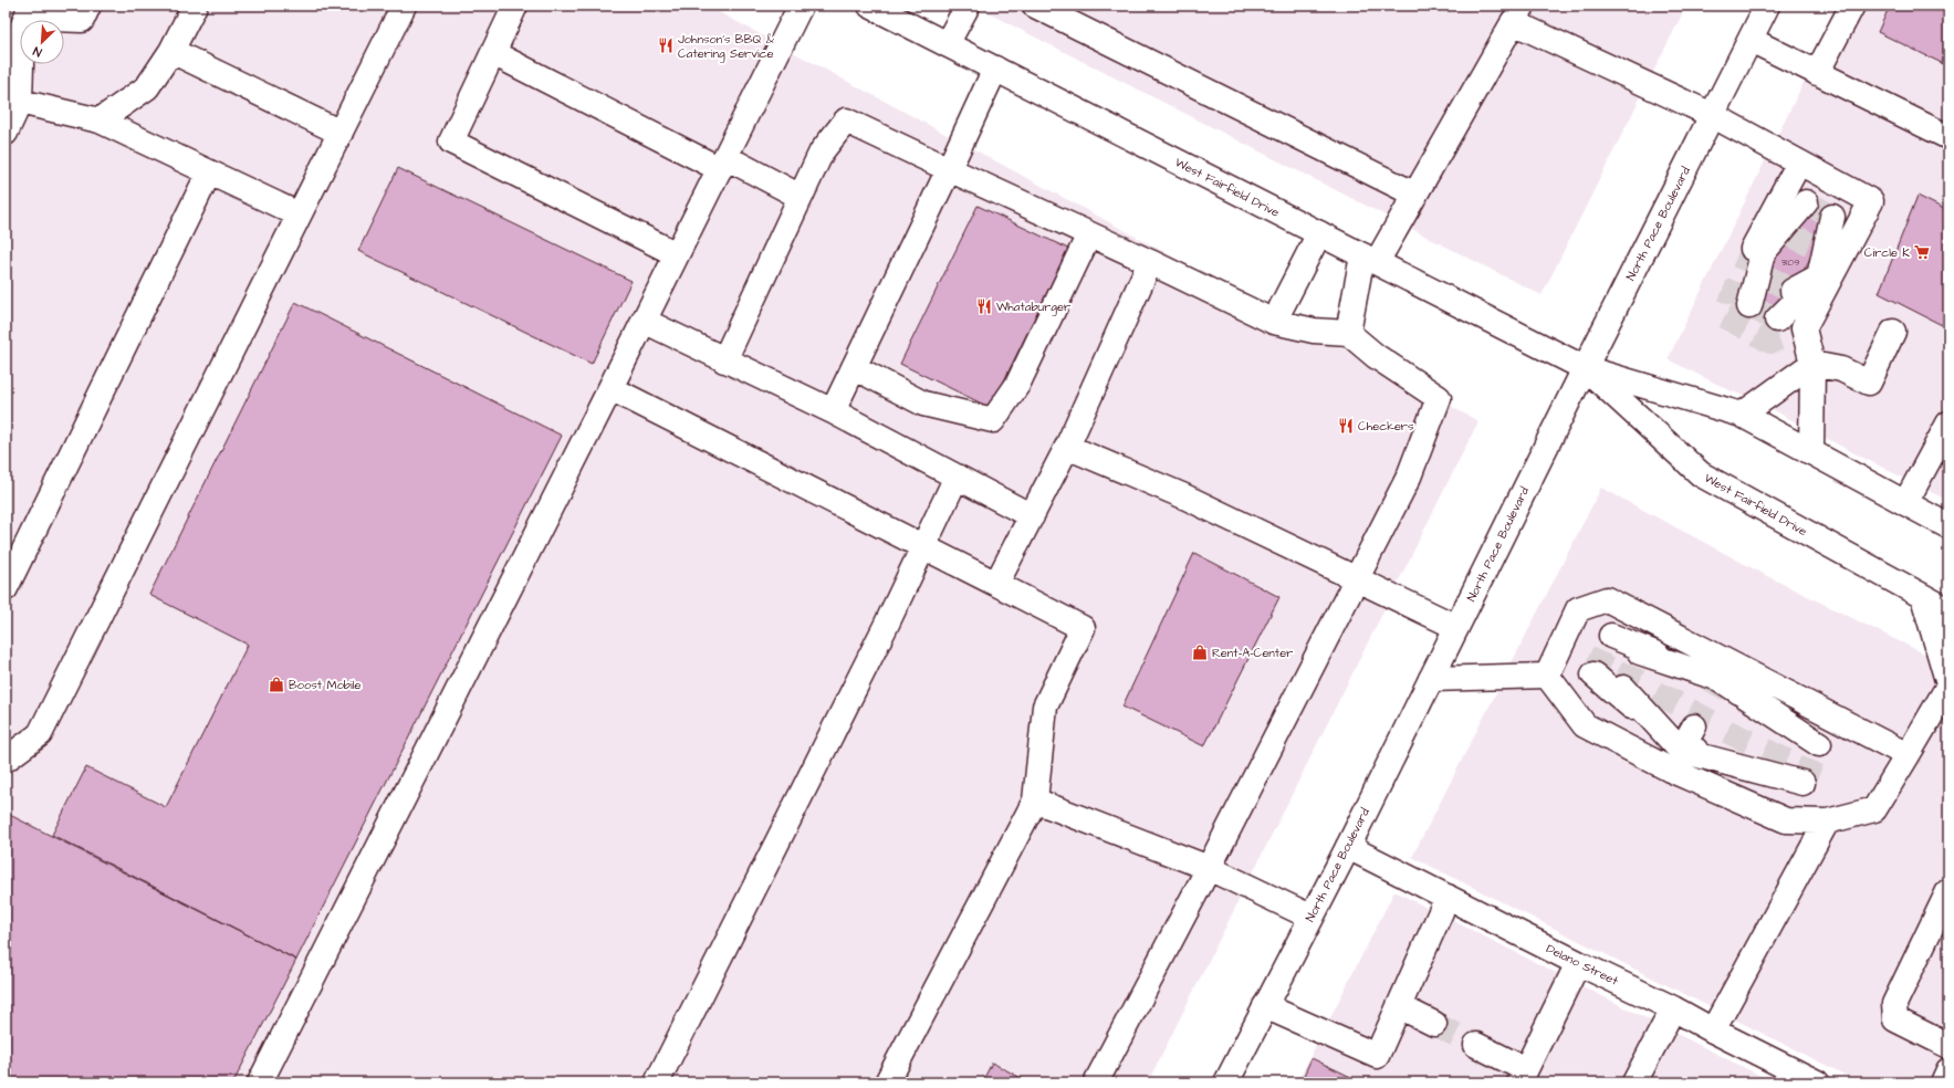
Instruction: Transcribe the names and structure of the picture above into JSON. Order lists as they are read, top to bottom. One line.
{"streets":{"main road":["West Fairfield Drive","North Pace Boulevard","Delano Street"]},"crossings":[["West Fairfield Drive","North Pace Boulevard"],["North Pace Boulevard","Delano Street"]],"places":{"restaurant":["Johnson's BBQ & Catering Service","Whataburger","Checkers"],"supermarket":["Circle K"],"shop":["Rent-A-Center","Boost Mobile"]},"house_numbers":["3109"],"north":"bottom left"}
